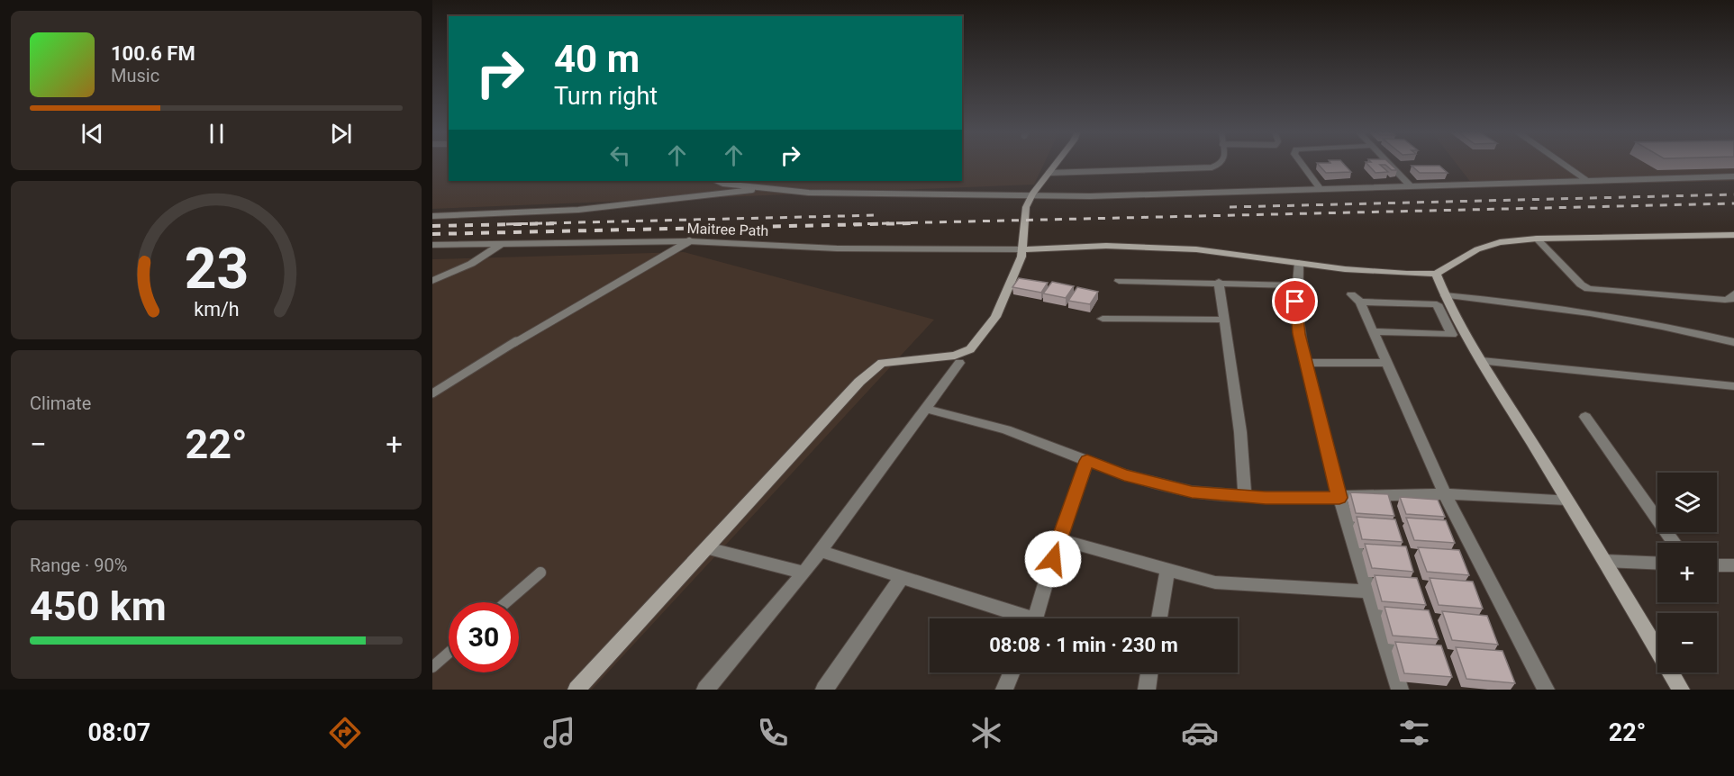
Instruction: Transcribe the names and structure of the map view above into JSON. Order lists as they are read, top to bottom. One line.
{"streets":{"street":["Maitree Path"]},"page":{"turn":["40 m","Turn right"],"song":["100.6 FM","Music"],"tile":["Climate",["Range · 90%","450 km"]],"heat":["−","22°","+"],"map_buttons":["+","−"],"limit":"30","trip":"08:08 · 1 min · 230 m","tabs":["08:07","22°"],"gauge":["23","km/h"]}}
